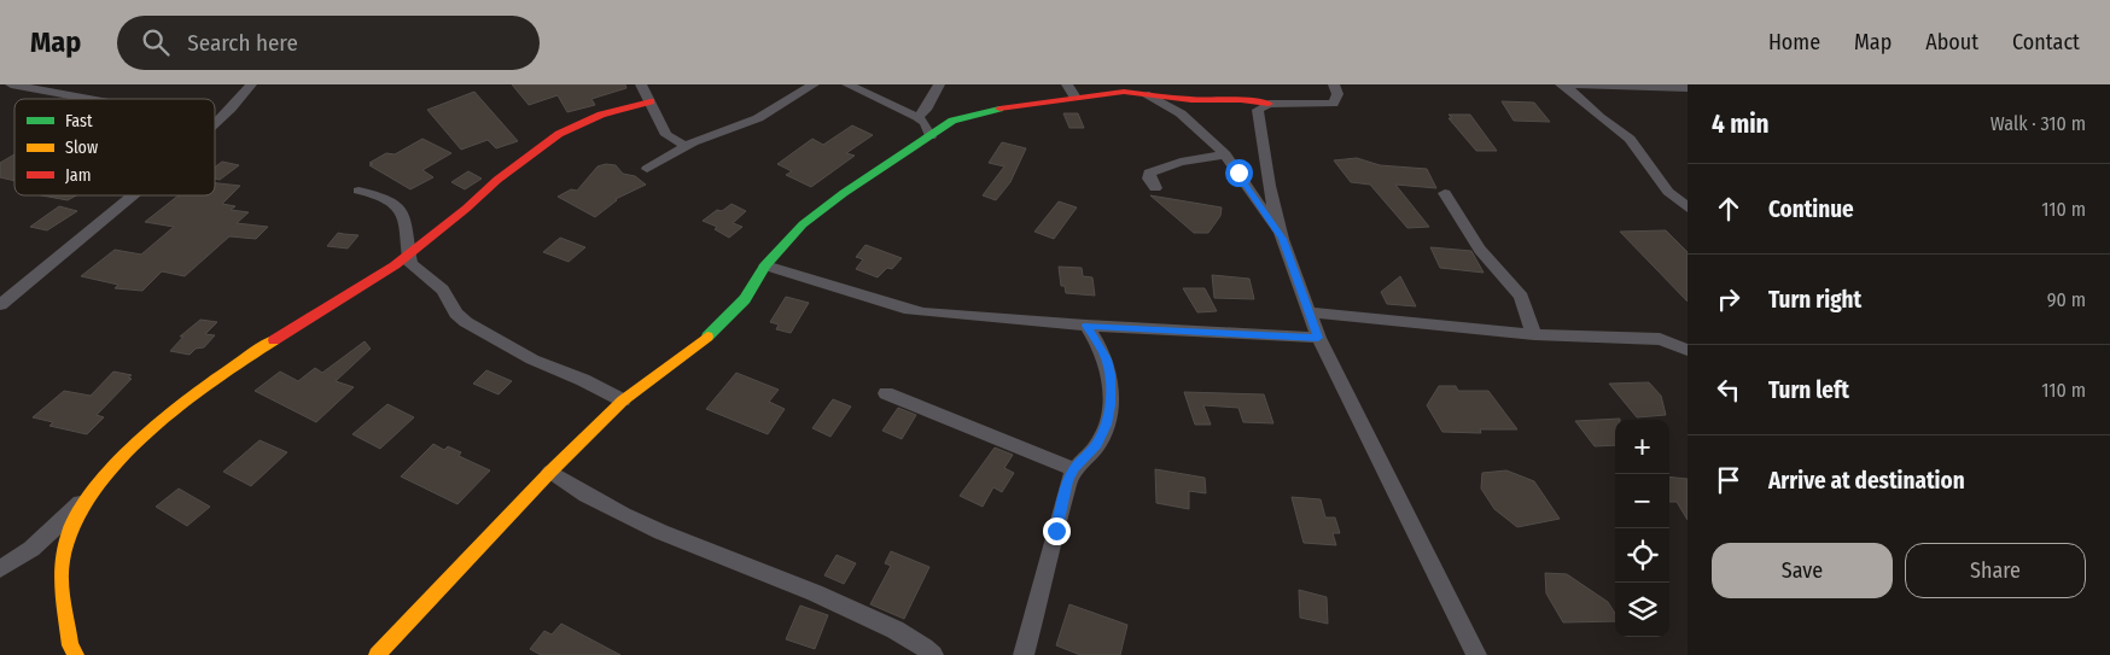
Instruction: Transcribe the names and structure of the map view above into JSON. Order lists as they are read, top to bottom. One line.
{"legend":["Fast","Slow","Jam"],"page":{"header":"Map","search":"Search here","nav":["Home","Map","About","Contact"],"heading":["4 min","Walk · 310 m"],"list":[["Continue","110 m"],["Turn right","90 m"],["Turn left","110 m"],"Arrive at destination"],"map_buttons":["+","−"],"buttons":["Save","Share"]}}
